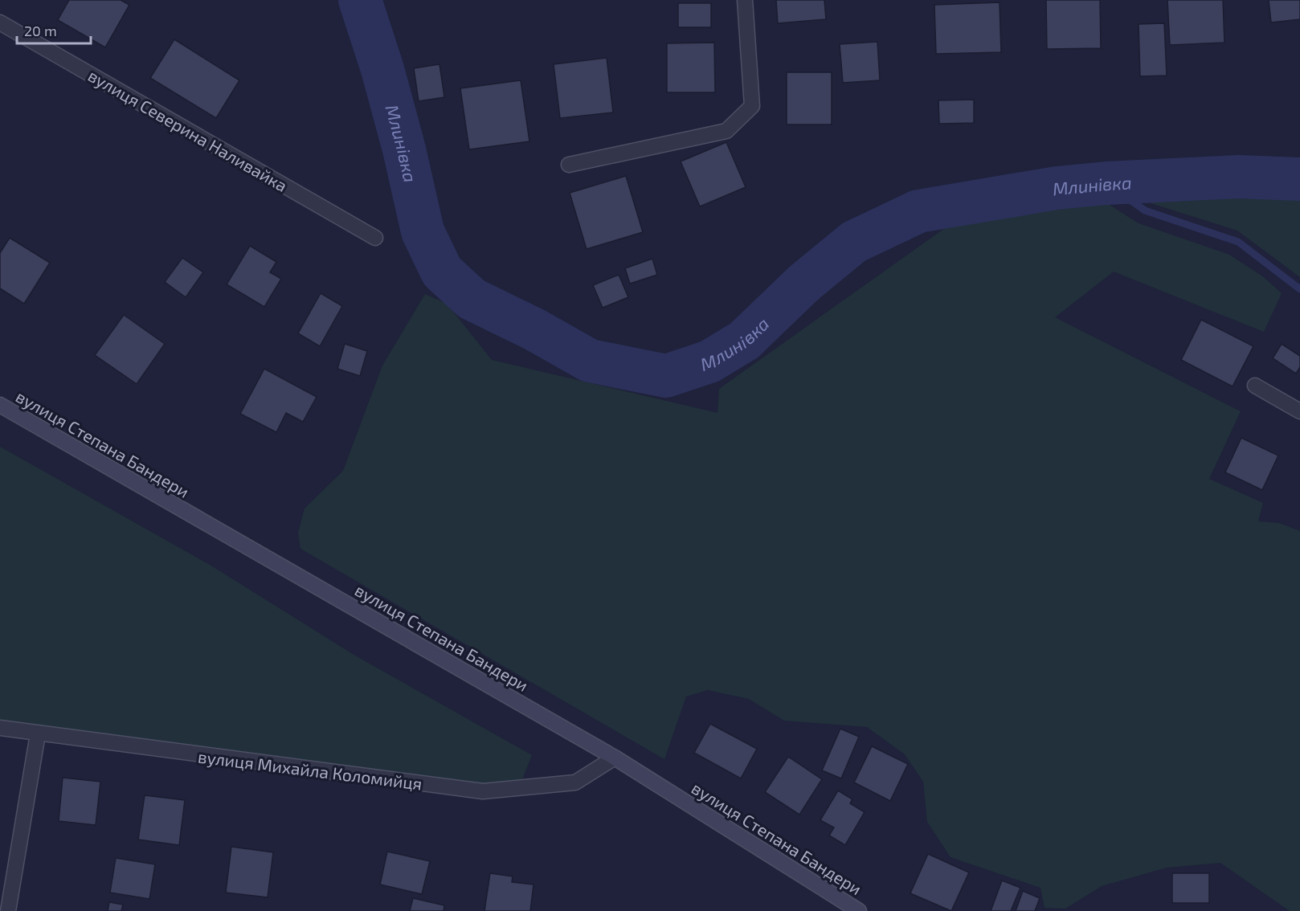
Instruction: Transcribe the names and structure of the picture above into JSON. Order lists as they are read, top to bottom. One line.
{"streets":{"main road":["вулиця Степана Бандери"],"street":["вулиця Северина Наливайка","вулиця Михайла Коломийця"]},"crossings":[["вулиця Степана Бандери","вулиця Михайла Коломийця"]],"water":["Млинівка"],"scale_bar":"20 m"}
